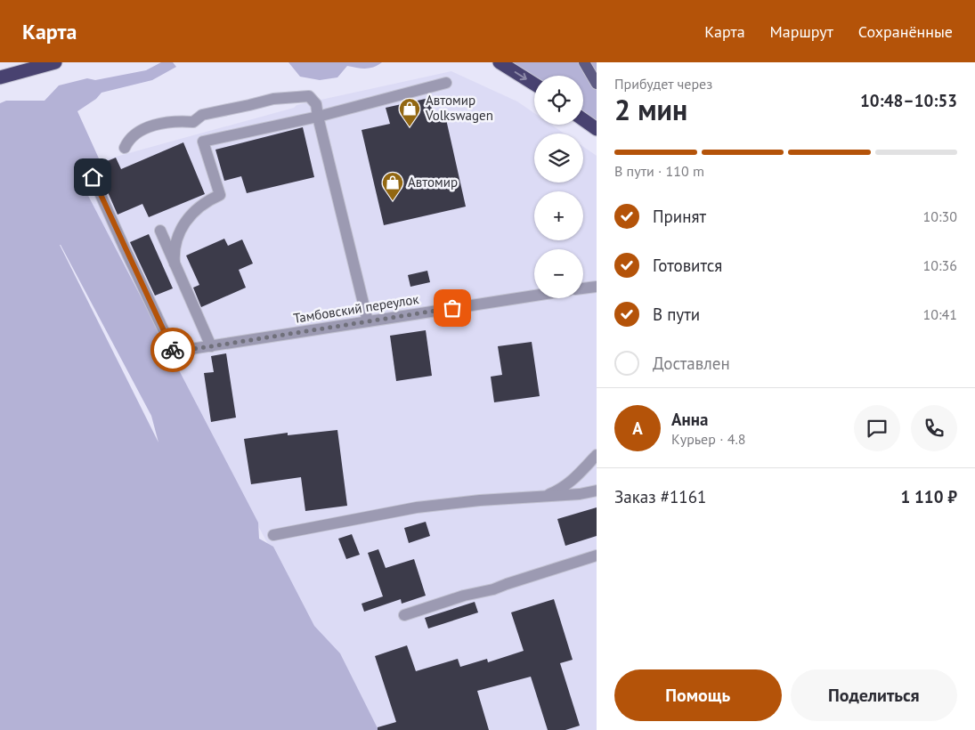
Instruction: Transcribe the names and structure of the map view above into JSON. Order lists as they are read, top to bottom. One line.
{"streets":{"street":["Тамбовский переулок"]},"places":{"shop":["Автомир Volkswagen","Автомир"]},"page":{"header":"Карта","nav":["Карта","Маршрут","Сохранённые"],"heading":["2 мин","Прибудет через","10:48–10:53"],"panel":["Анна","Курьер · 4.8","Заказ #1161","1 110 ₽"],"map_buttons":["+","−"],"bar":"В пути · 110 m","list":[["Принят","10:30"],["Готовится","10:36"],["В пути","10:41"],"Доставлен"],"round":"А","buttons":["Помощь","Поделиться"]}}
